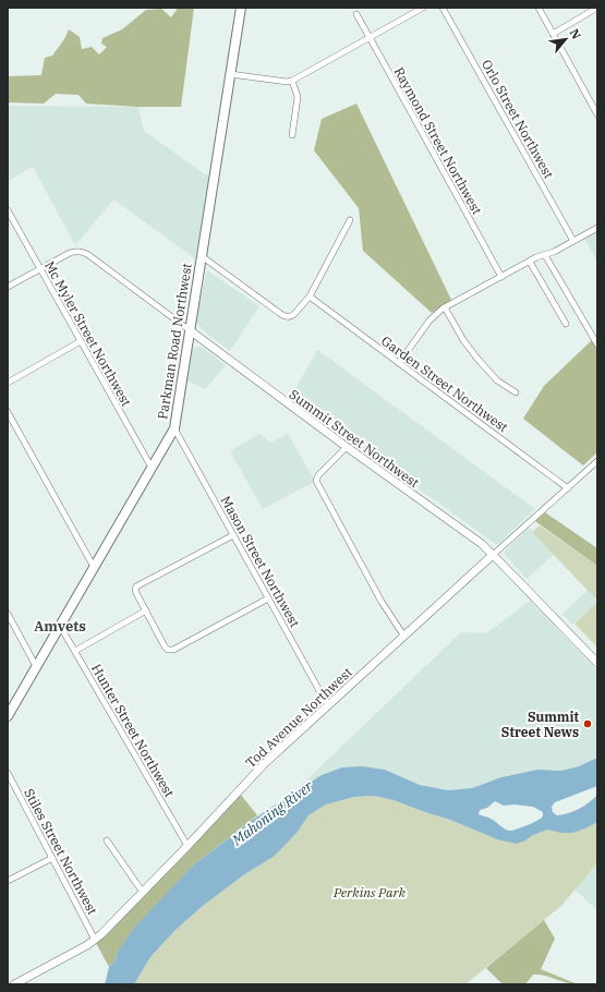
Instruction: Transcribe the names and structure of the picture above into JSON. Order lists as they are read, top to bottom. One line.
{"streets":{"main road":["Parkman Road Northwest","Summit Street Northwest","Tod Avenue Northwest"],"street":["Orlo Street Northwest","Raymond Street Northwest","Mc Myler Street Northwest","Garden Street Northwest","Mason Street Northwest","Hunter Street Northwest","Stiles Street Northwest"]},"crossings":[["Mc Myler Street Northwest","Parkman Road Northwest"],["Mc Myler Street Northwest","Summit Street Northwest"],["Parkman Road Northwest","Summit Street Northwest"],["Parkman Road Northwest","Mason Street Northwest"],["Parkman Road Northwest","Hunter Street Northwest"],["Garden Street Northwest","Tod Avenue Northwest"],["Summit Street Northwest","Tod Avenue Northwest"],["Mason Street Northwest","Tod Avenue Northwest"],["Tod Avenue Northwest","Hunter Street Northwest"],["Tod Avenue Northwest","Stiles Street Northwest"]],"districts":["Amvets"],"water":["Mahoning River"],"parks":["Perkins Park"],"places":["Summit Street News"],"north":"top right"}
